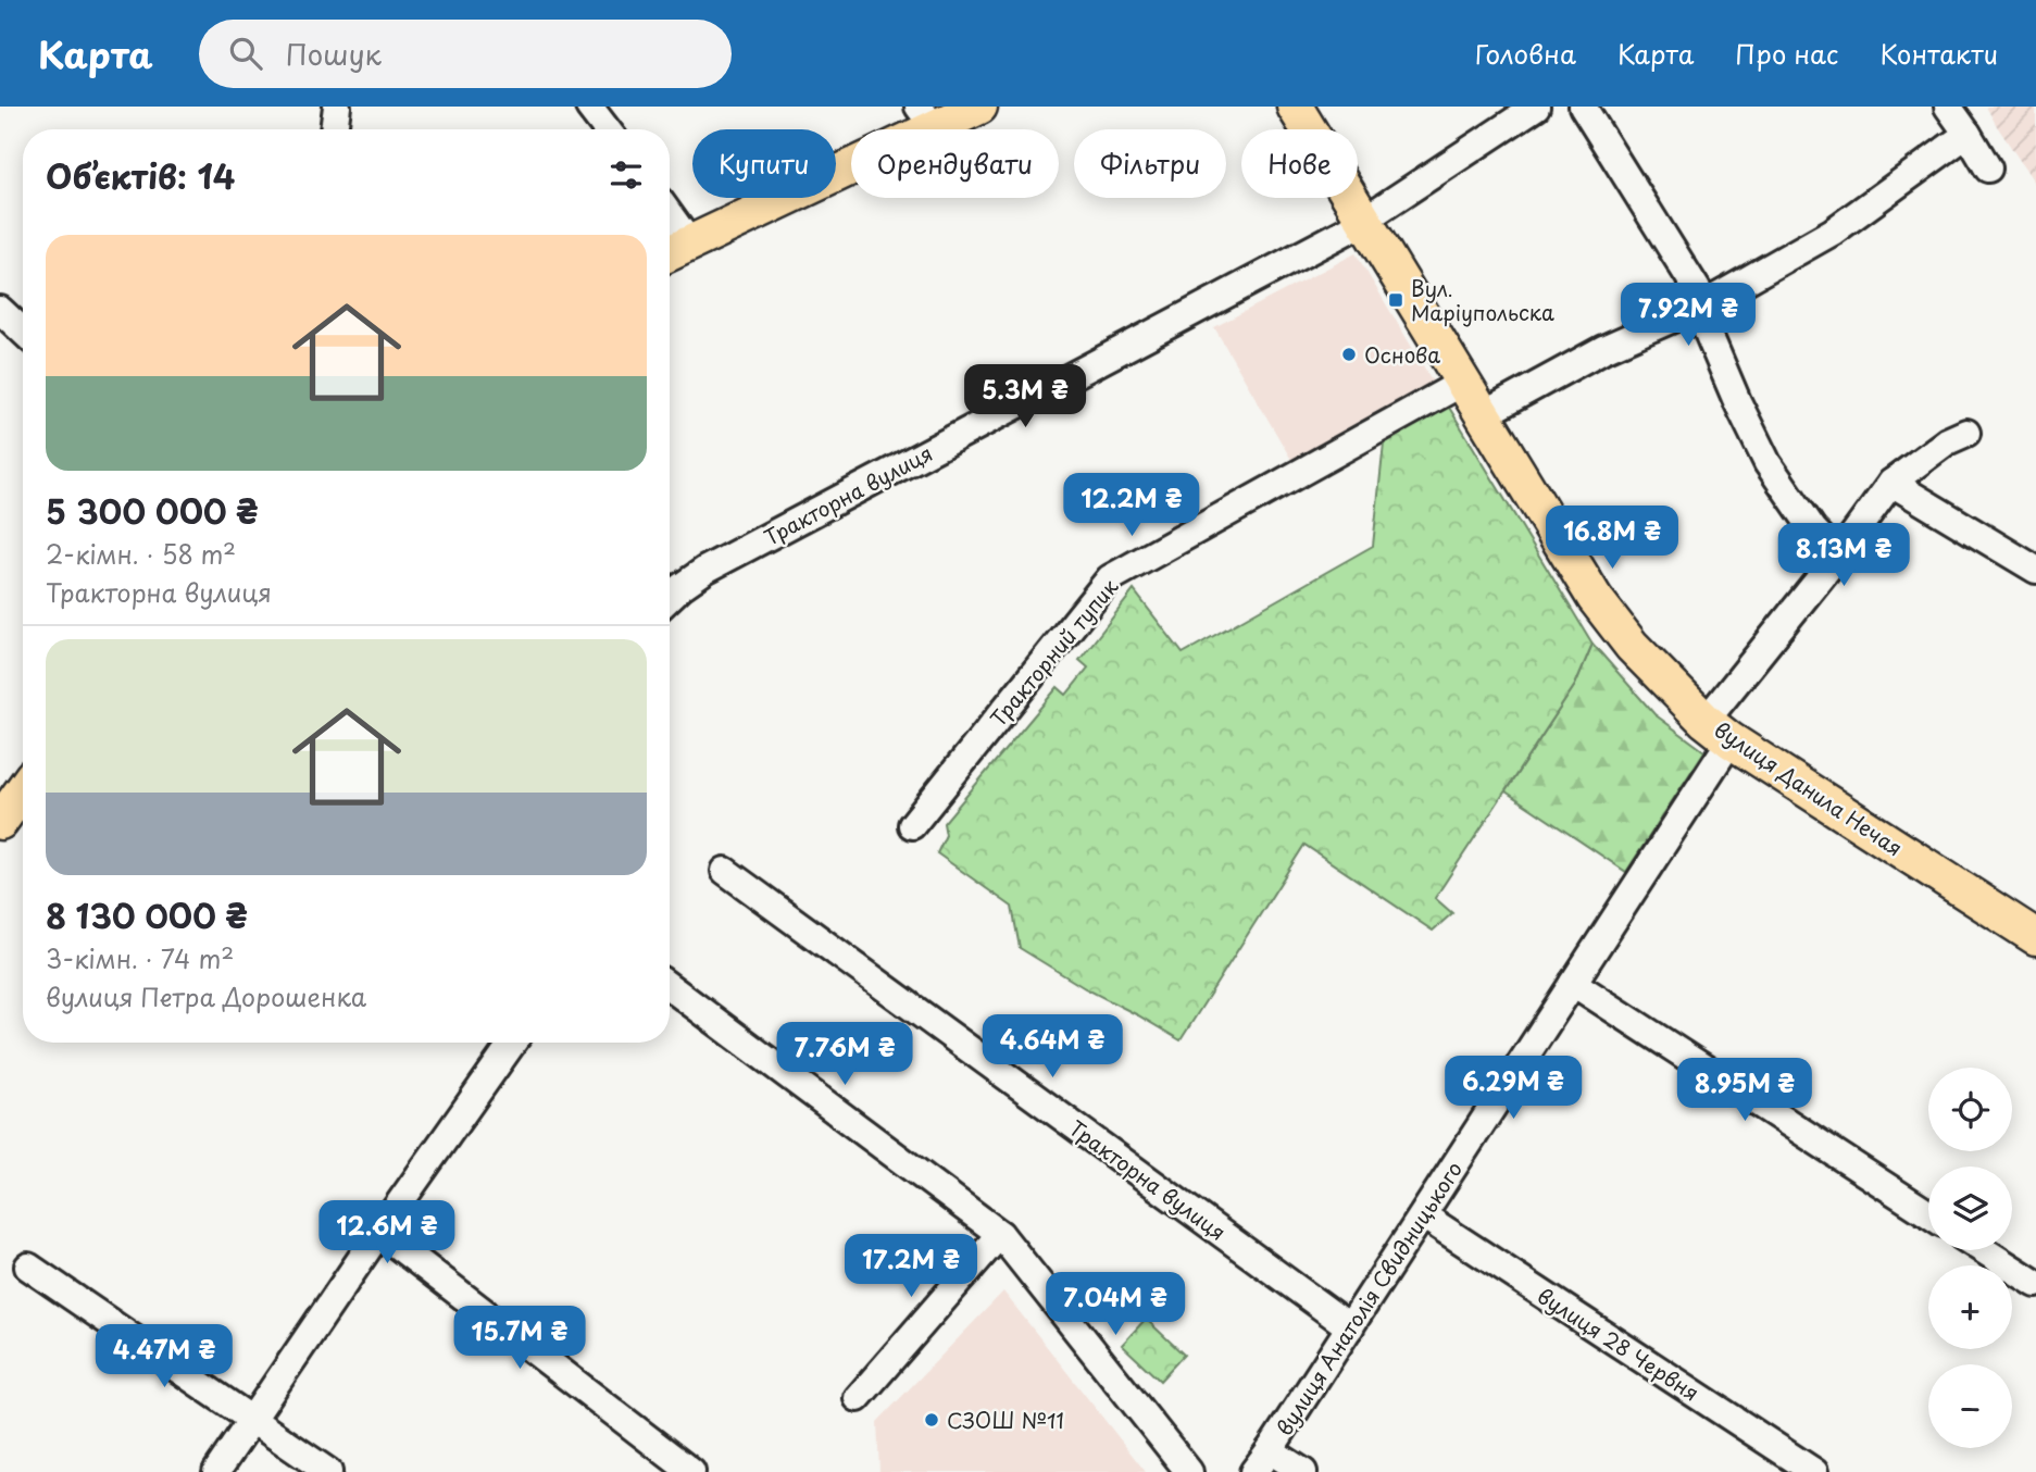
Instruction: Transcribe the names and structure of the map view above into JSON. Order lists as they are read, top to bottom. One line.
{"streets":{"main road":["вулиця Данила Нечая"],"street":["Тракторна вулиця","Тракторний тупик","вулиця Анатолія Свидницького","вулиця 28 Червня"]},"crossings":[["Тракторна вулиця","вулиця Данила Нечая"],["Тракторна вулиця","вулиця Анатолія Свидницького"],["Тракторний тупик","вулиця Данила Нечая"],["вулиця Данила Нечая","вулиця Анатолія Свидницького"],["вулиця Анатолія Свидницького","вулиця 28 Червня"]],"places":{"transit":["Вул. Маріупольска"],"other":["Основа","СЗОШ №11"]},"page":{"header":"Карта","search":"Пошук","nav":["Головна","Карта","Про нас","Контакти"],"chip":["Купити","Орендувати","Фільтри","Нове"],"heading":"Об’єктів: 14","list":[{"name":"5 300 000 ₴","note":"2-кімн. · 58 m² · Тракторна вулиця"},{"name":"8 130 000 ₴","note":"3-кімн. · 74 m² · вулиця Петра Дорошенка"}],"price":["7.92M ₴","5.3M ₴","12.2M ₴","16.8M ₴","8.13M ₴","4.64M ₴","7.76M ₴","6.29M ₴","8.95M ₴","12.6M ₴","17.2M ₴","7.04M ₴","15.7M ₴","4.47M ₴"],"map_buttons":["+","−"]}}
